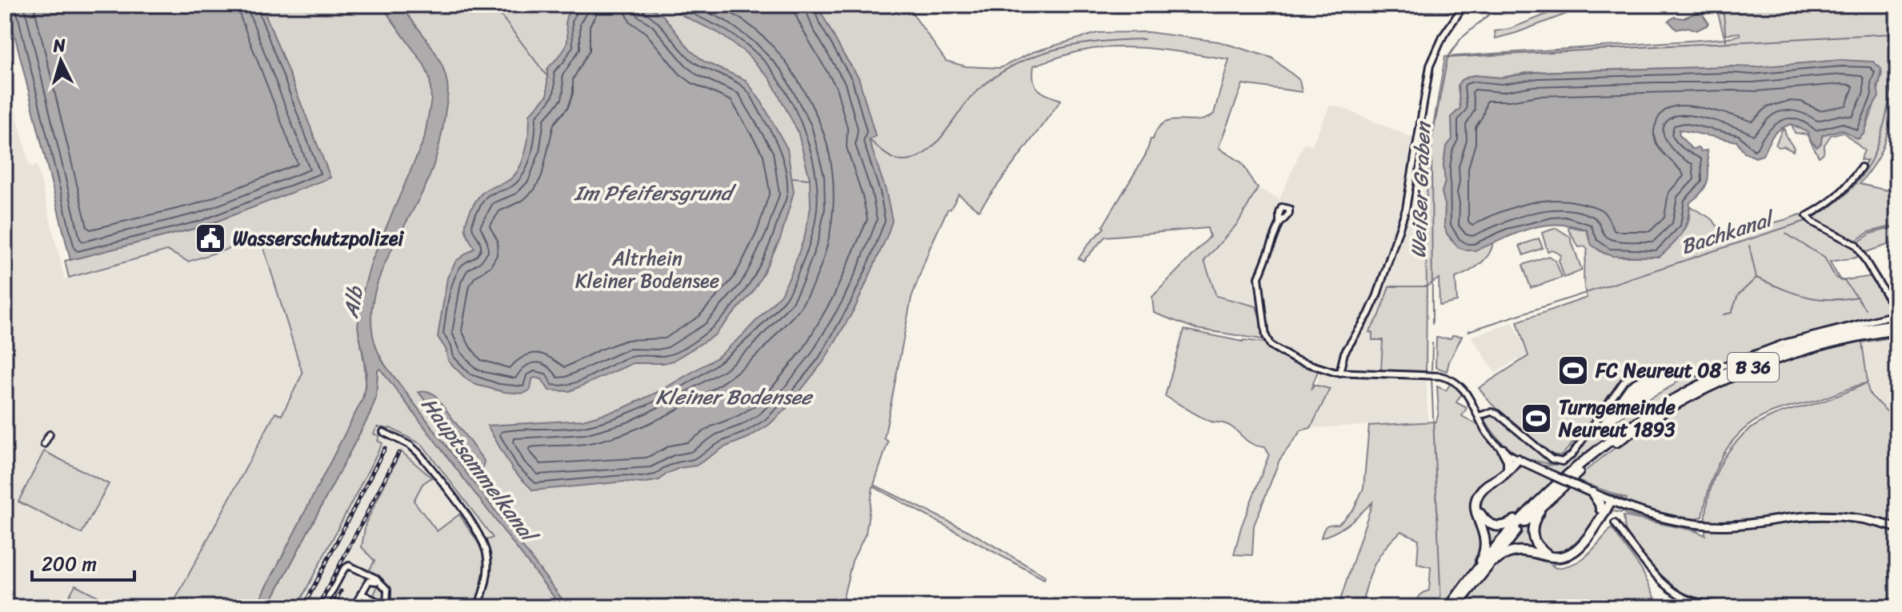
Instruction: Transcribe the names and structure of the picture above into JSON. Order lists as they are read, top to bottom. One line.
{"streets":{"highway":["B 36"]},"water":["Weißer Graben","Im Pfeifersgrund","Bachkanal","Alb","Kleiner Bodensee","Hauptsammelkanal"],"parks":["Altrhein Kleiner Bodensee"],"places":{"public building":["Wasserschutzpolizei"],"sports":["FC Neureut 08","Turngemeinde Neureut 1893"]},"scale_bar":"200 m","north":"top"}
